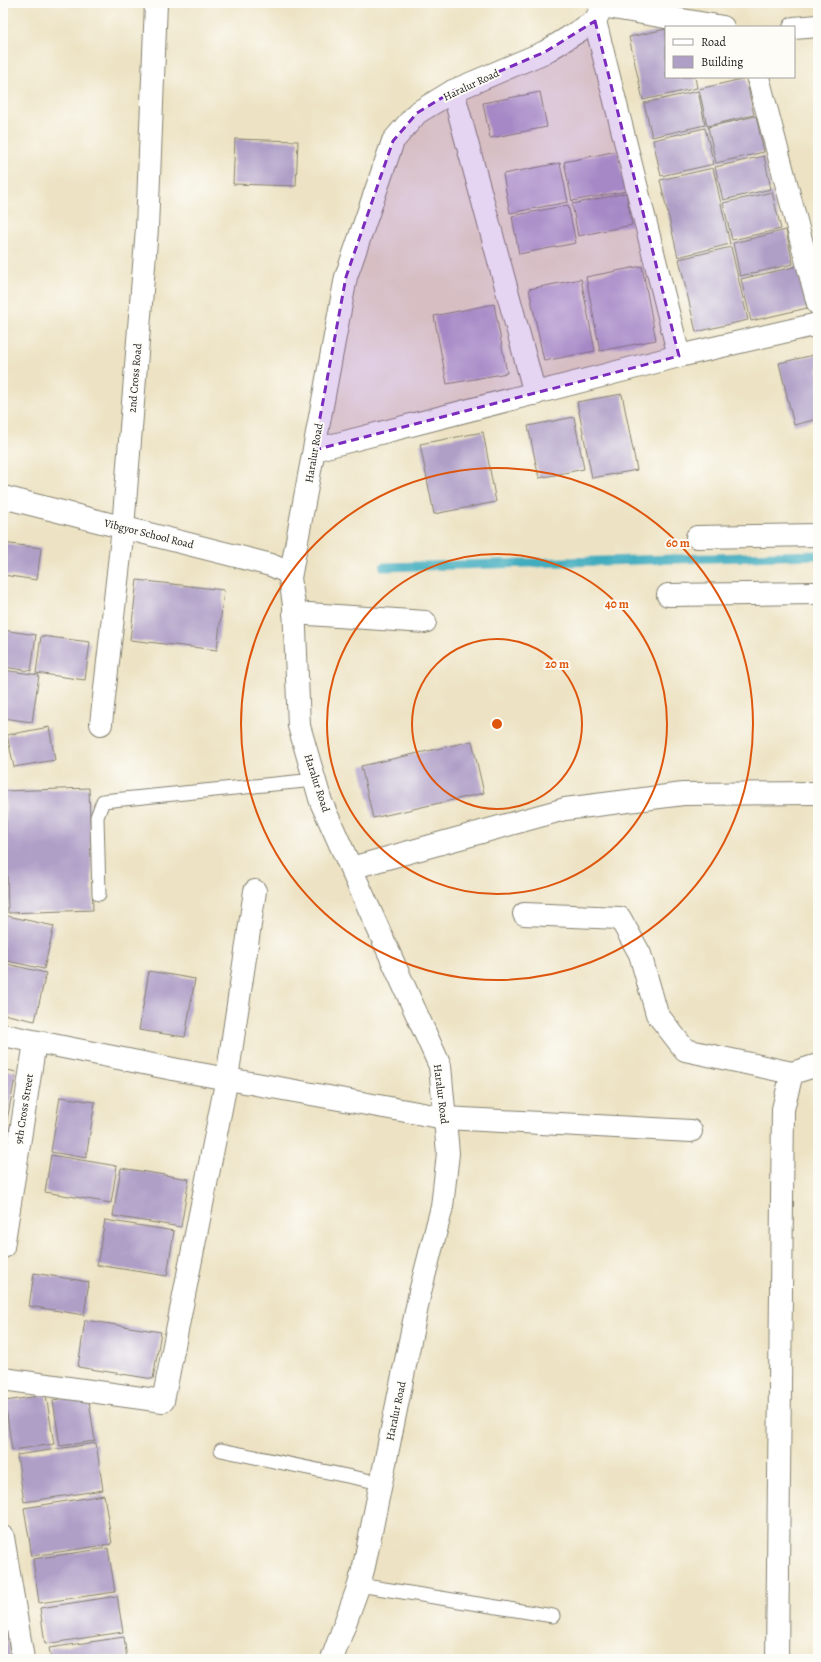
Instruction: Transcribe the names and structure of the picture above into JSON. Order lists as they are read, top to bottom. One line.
{"streets":{"street":["Haralur Road","2nd Cross Road","Vibgyor School Road","9th Cross Street"]},"crossings":[["Haralur Road","Vibgyor School Road"],["2nd Cross Road","Vibgyor School Road"]],"legend":["Road","Building"],"rings":["60 m","40 m","20 m"]}
